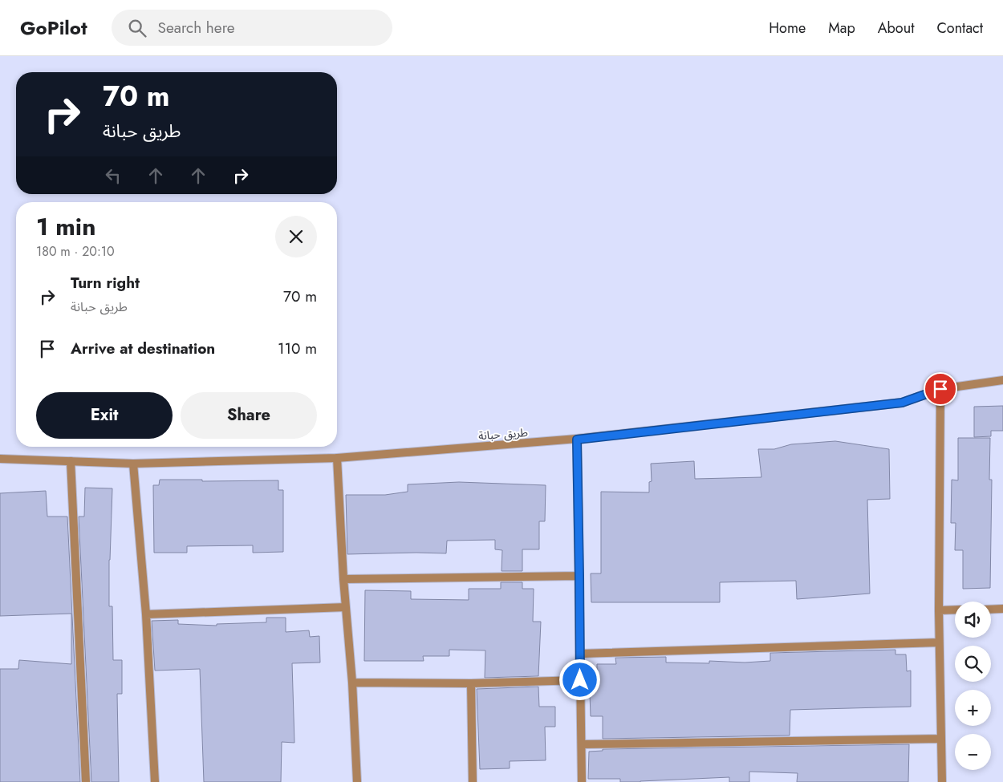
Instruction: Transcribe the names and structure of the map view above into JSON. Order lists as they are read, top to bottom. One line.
{"streets":{"street":["طريق حبانة"]},"page":{"header":"GoPilot","search":"Search here","nav":["Home","Map","About","Contact"],"turn":["70 m","طريق حبانة"],"heading":["1 min","180 m · 20:10"],"list":[{"name":"Turn right","note":"طريق حبانة","value":"70 m"},{"name":"Arrive at destination","value":"110 m"}],"buttons":["Exit","Share"],"map_buttons":["+","−"]}}
